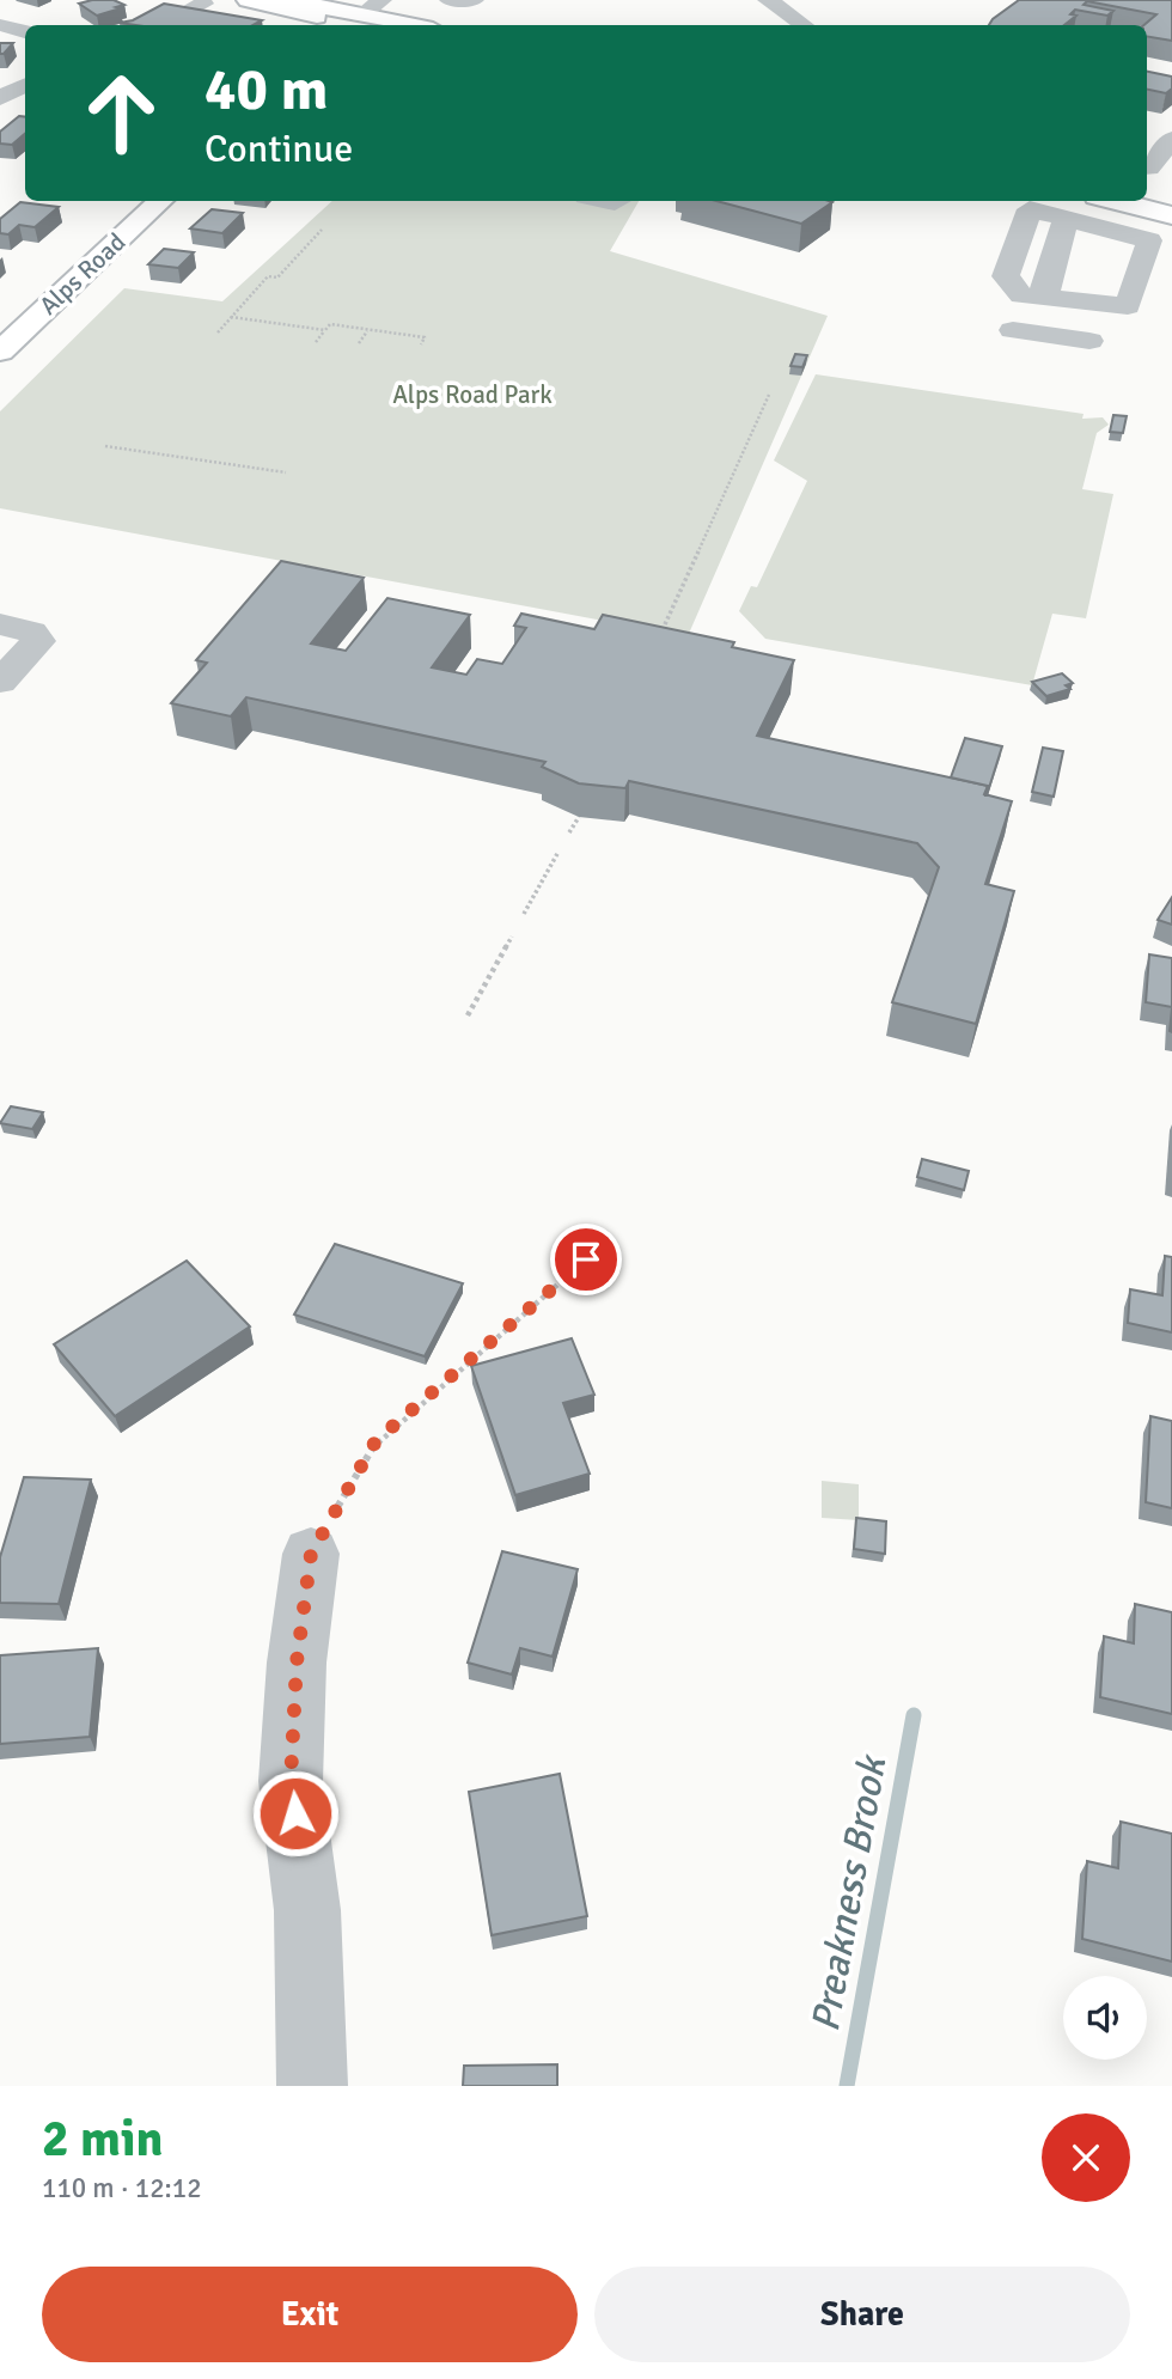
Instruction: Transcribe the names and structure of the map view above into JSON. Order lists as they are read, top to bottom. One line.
{"streets":{"main road":["Alps Road"]},"water":["Preakness Brook"],"parks":["Alps Road Park"],"page":{"turn":["40 m","Continue"],"heading":["2 min","110 m · 12:12"],"buttons":["Exit","Share"]}}
